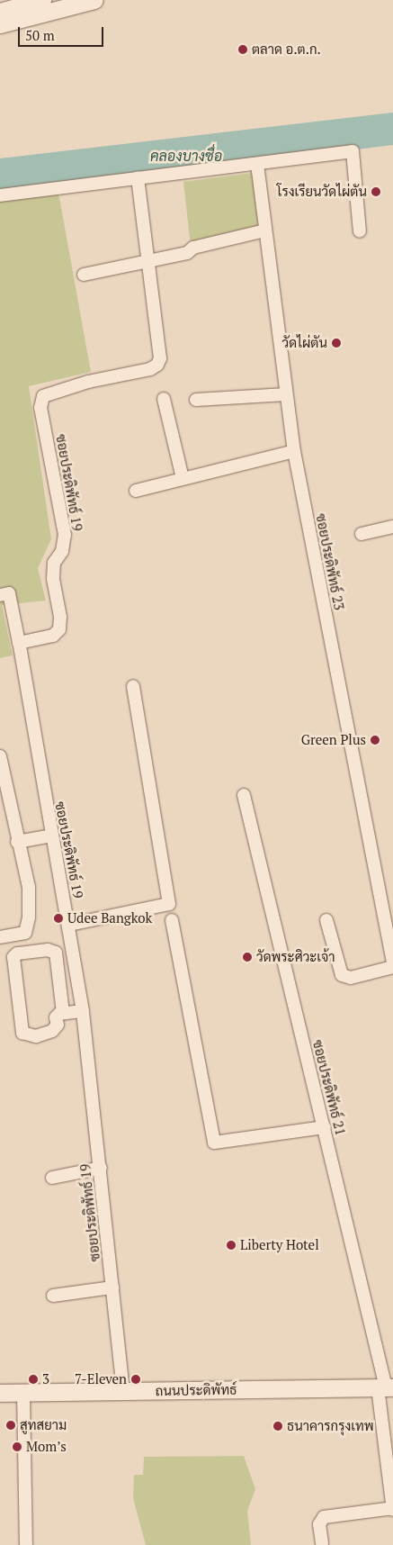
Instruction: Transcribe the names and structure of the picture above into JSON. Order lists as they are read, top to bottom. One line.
{"streets":{"main road":["ถนนประดิพัทธ์"],"street":["ซอยประดิพัทธ์ 19","ซอยประดิพัทธ์ 23","ซอยประดิพัทธ์ 21"]},"crossings":[["ซอยประดิพัทธ์ 19","ถนนประดิพัทธ์"],["ซอยประดิพัทธ์ 21","ถนนประดิพัทธ์"]],"water":["คลองบางซื่อ"],"places":["ตลาด อ.ต.ก.","โรงเรียนวัดไผ่ตัน","วัดไผ่ตัน","Green Plus","Udee Bangkok","วัดพระศิวะเจ้า","Liberty Hotel","3","7-Eleven","สูทสยาม","ธนาคารกรุงเทพ","Mom’s"],"scale_bar":"50 m"}
